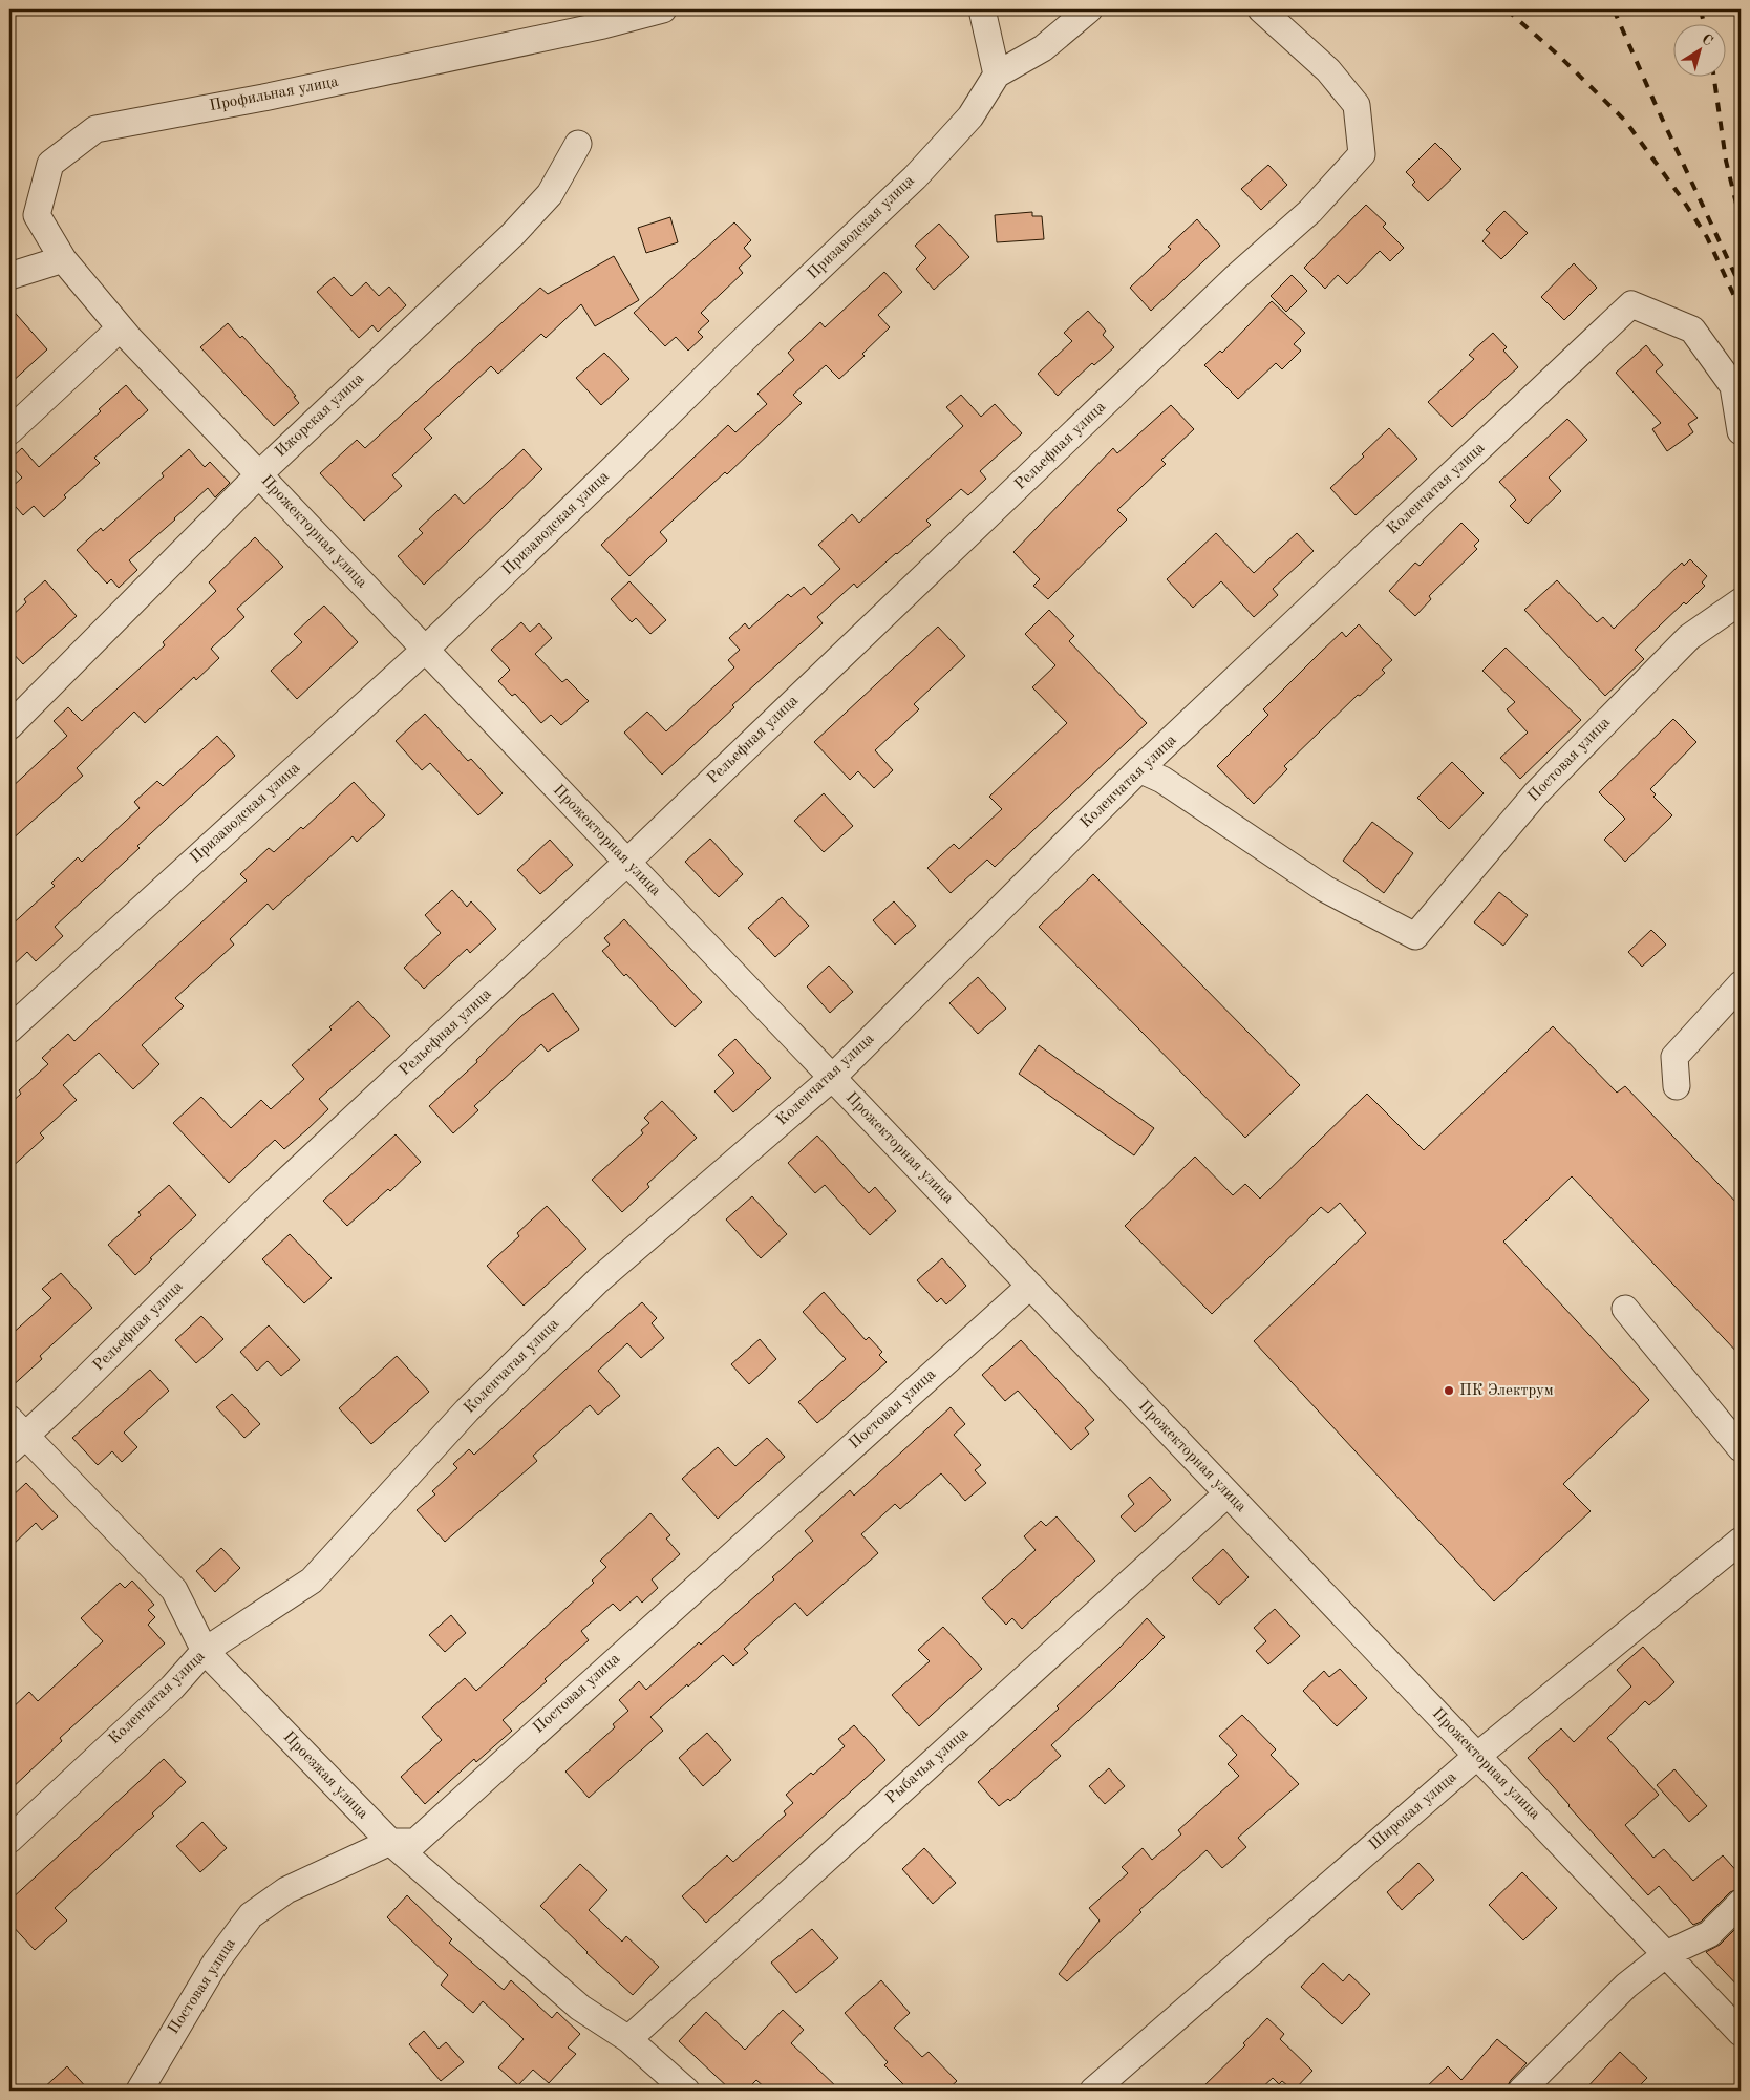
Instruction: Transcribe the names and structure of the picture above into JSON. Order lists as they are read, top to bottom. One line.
{"streets":{"street":["Профильная улица","Призаводская улица","Ижорская улица","Рельефная улица","Коленчатая улица","Прожекторная улица","Постовая улица","Рыбачья улица","Проезжая улица","Широкая улица"]},"crossings":[["Профильная улица","Прожекторная улица"],["Призаводская улица","Прожекторная улица"],["Ижорская улица","Прожекторная улица"],["Рельефная улица","Прожекторная улица"],["Рельефная улица","Проезжая улица"],["Коленчатая улица","Прожекторная улица"],["Коленчатая улица","Постовая улица"],["Коленчатая улица","Проезжая улица"],["Прожекторная улица","Постовая улица"],["Прожекторная улица","Рыбачья улица"],["Прожекторная улица","Широкая улица"],["Постовая улица","Проезжая улица"],["Рыбачья улица","Проезжая улица"]],"places":["ПК Электрум"],"north":"top right"}
